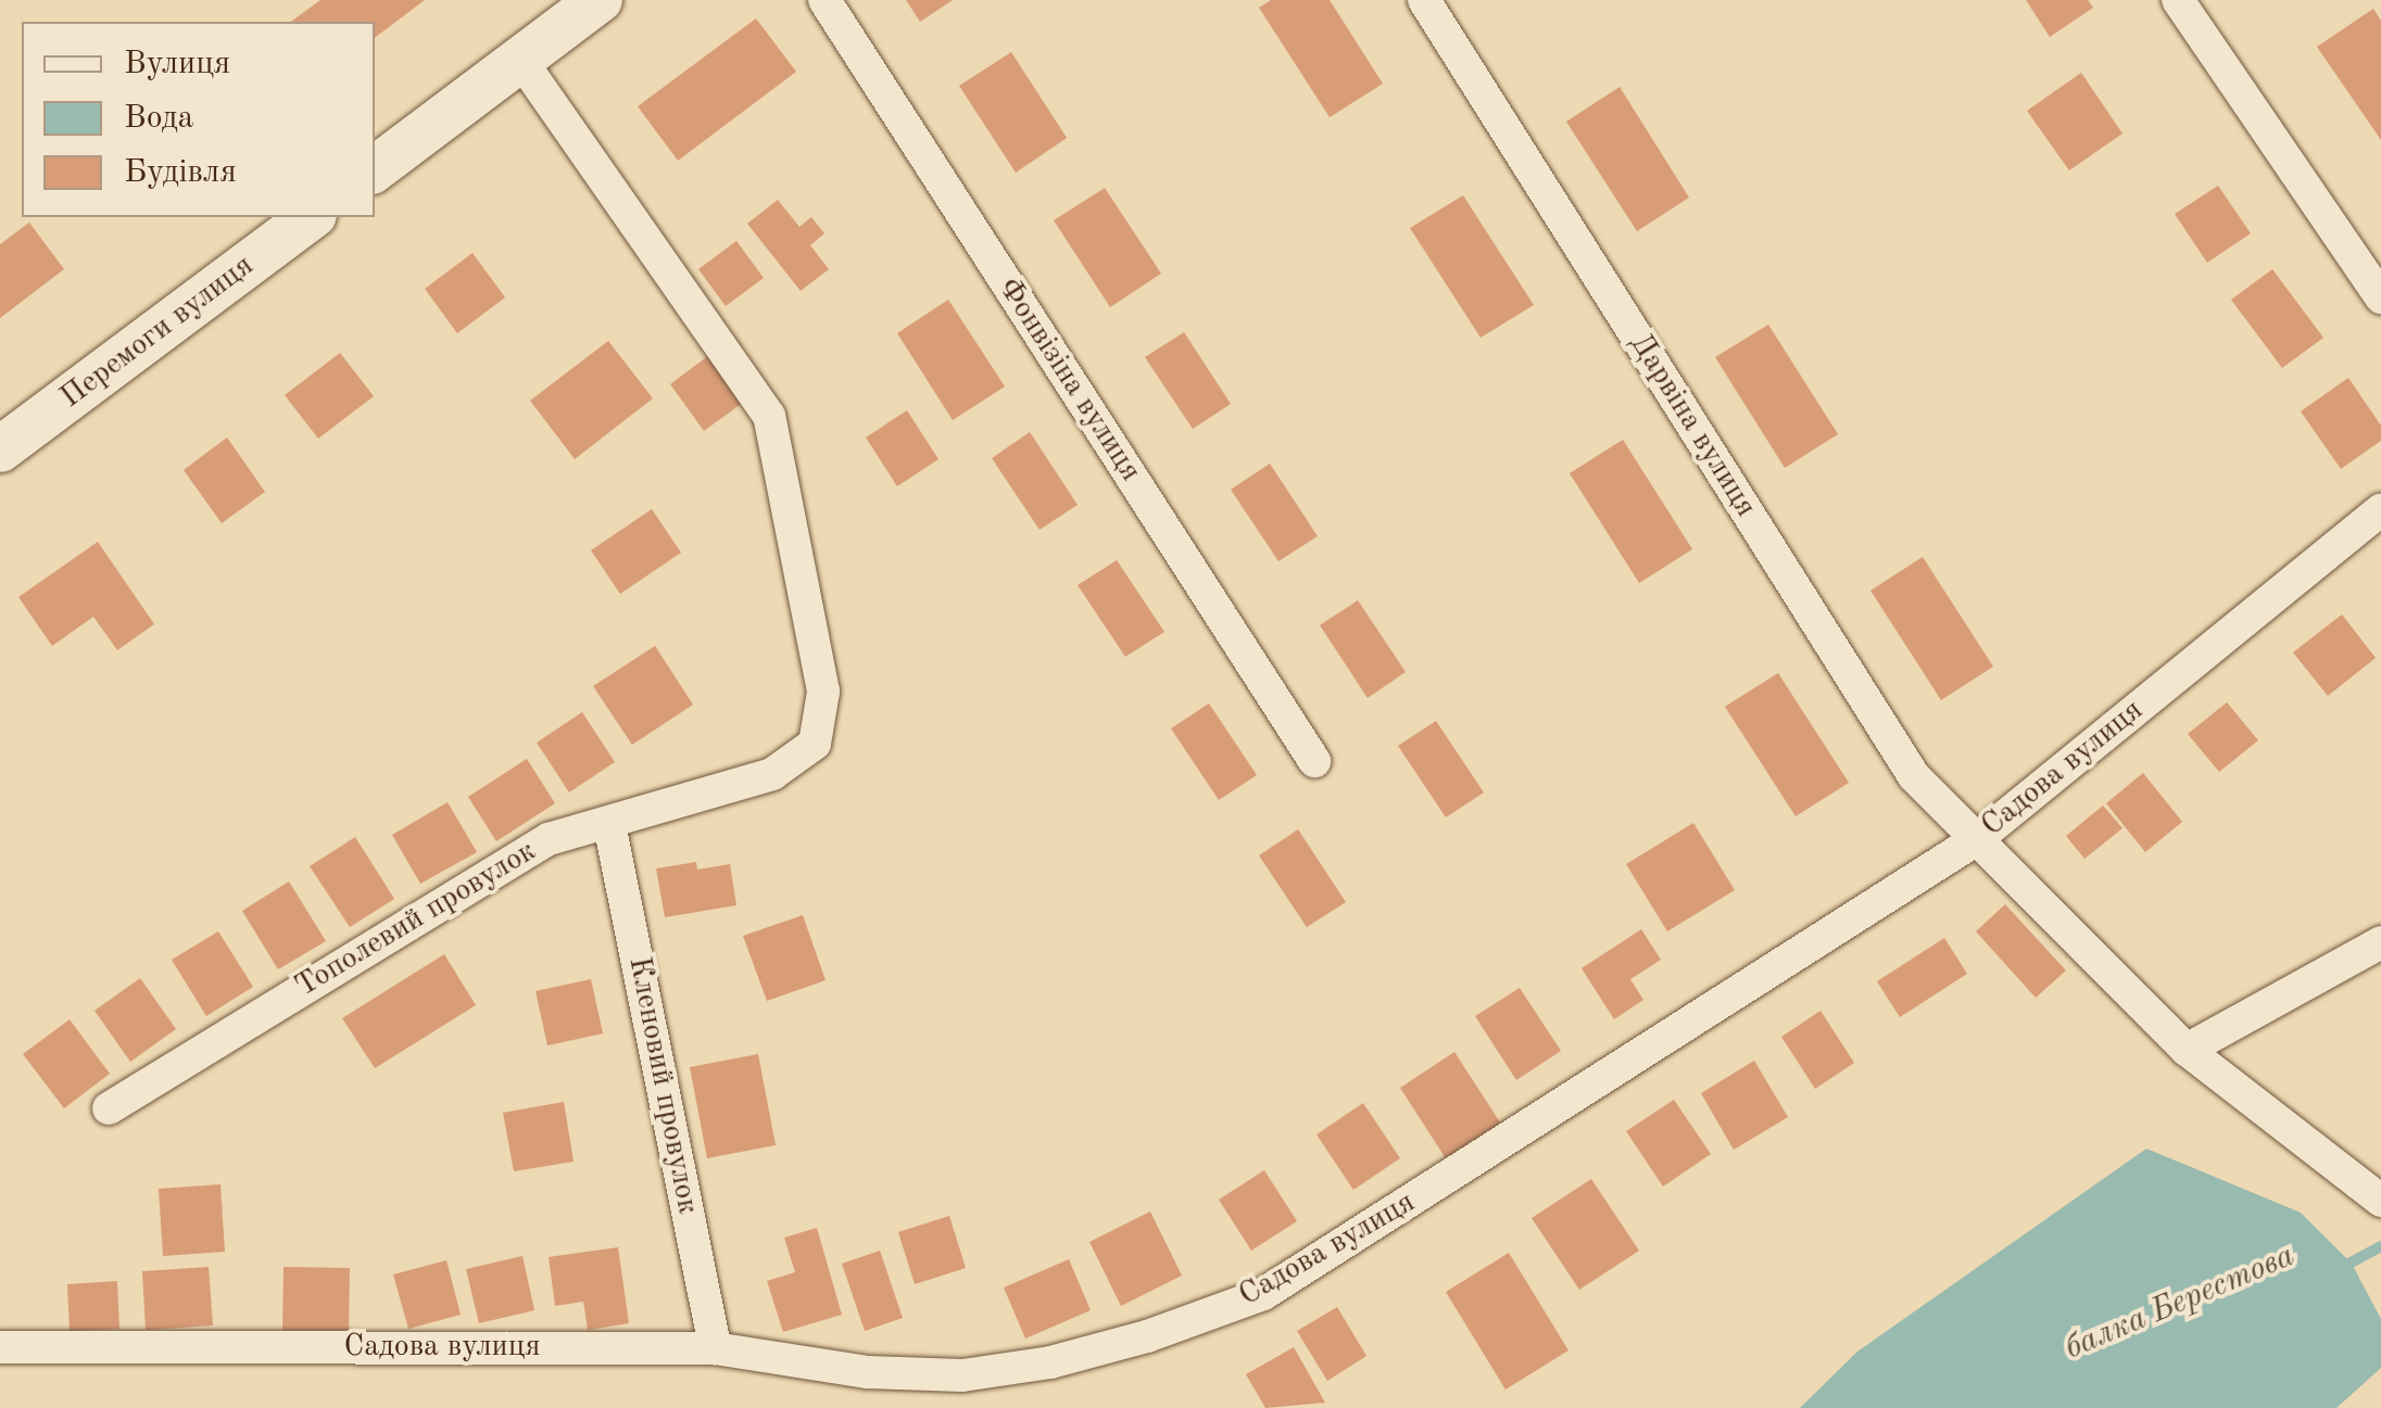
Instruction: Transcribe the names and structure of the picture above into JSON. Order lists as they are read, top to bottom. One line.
{"streets":{"main road":["Перемоги вулиця"],"street":["Фонвізіна вулиця","Дарвіна вулиця","Садова вулиця","Тополевий провулок","Кленовий провулок"]},"crossings":[["Дарвіна вулиця","Садова вулиця"],["Садова вулиця","Кленовий провулок"],["Тополевий провулок","Кленовий провулок"]],"water":["балка Берестова"],"legend":["Вулиця","Вода","Будівля"]}
